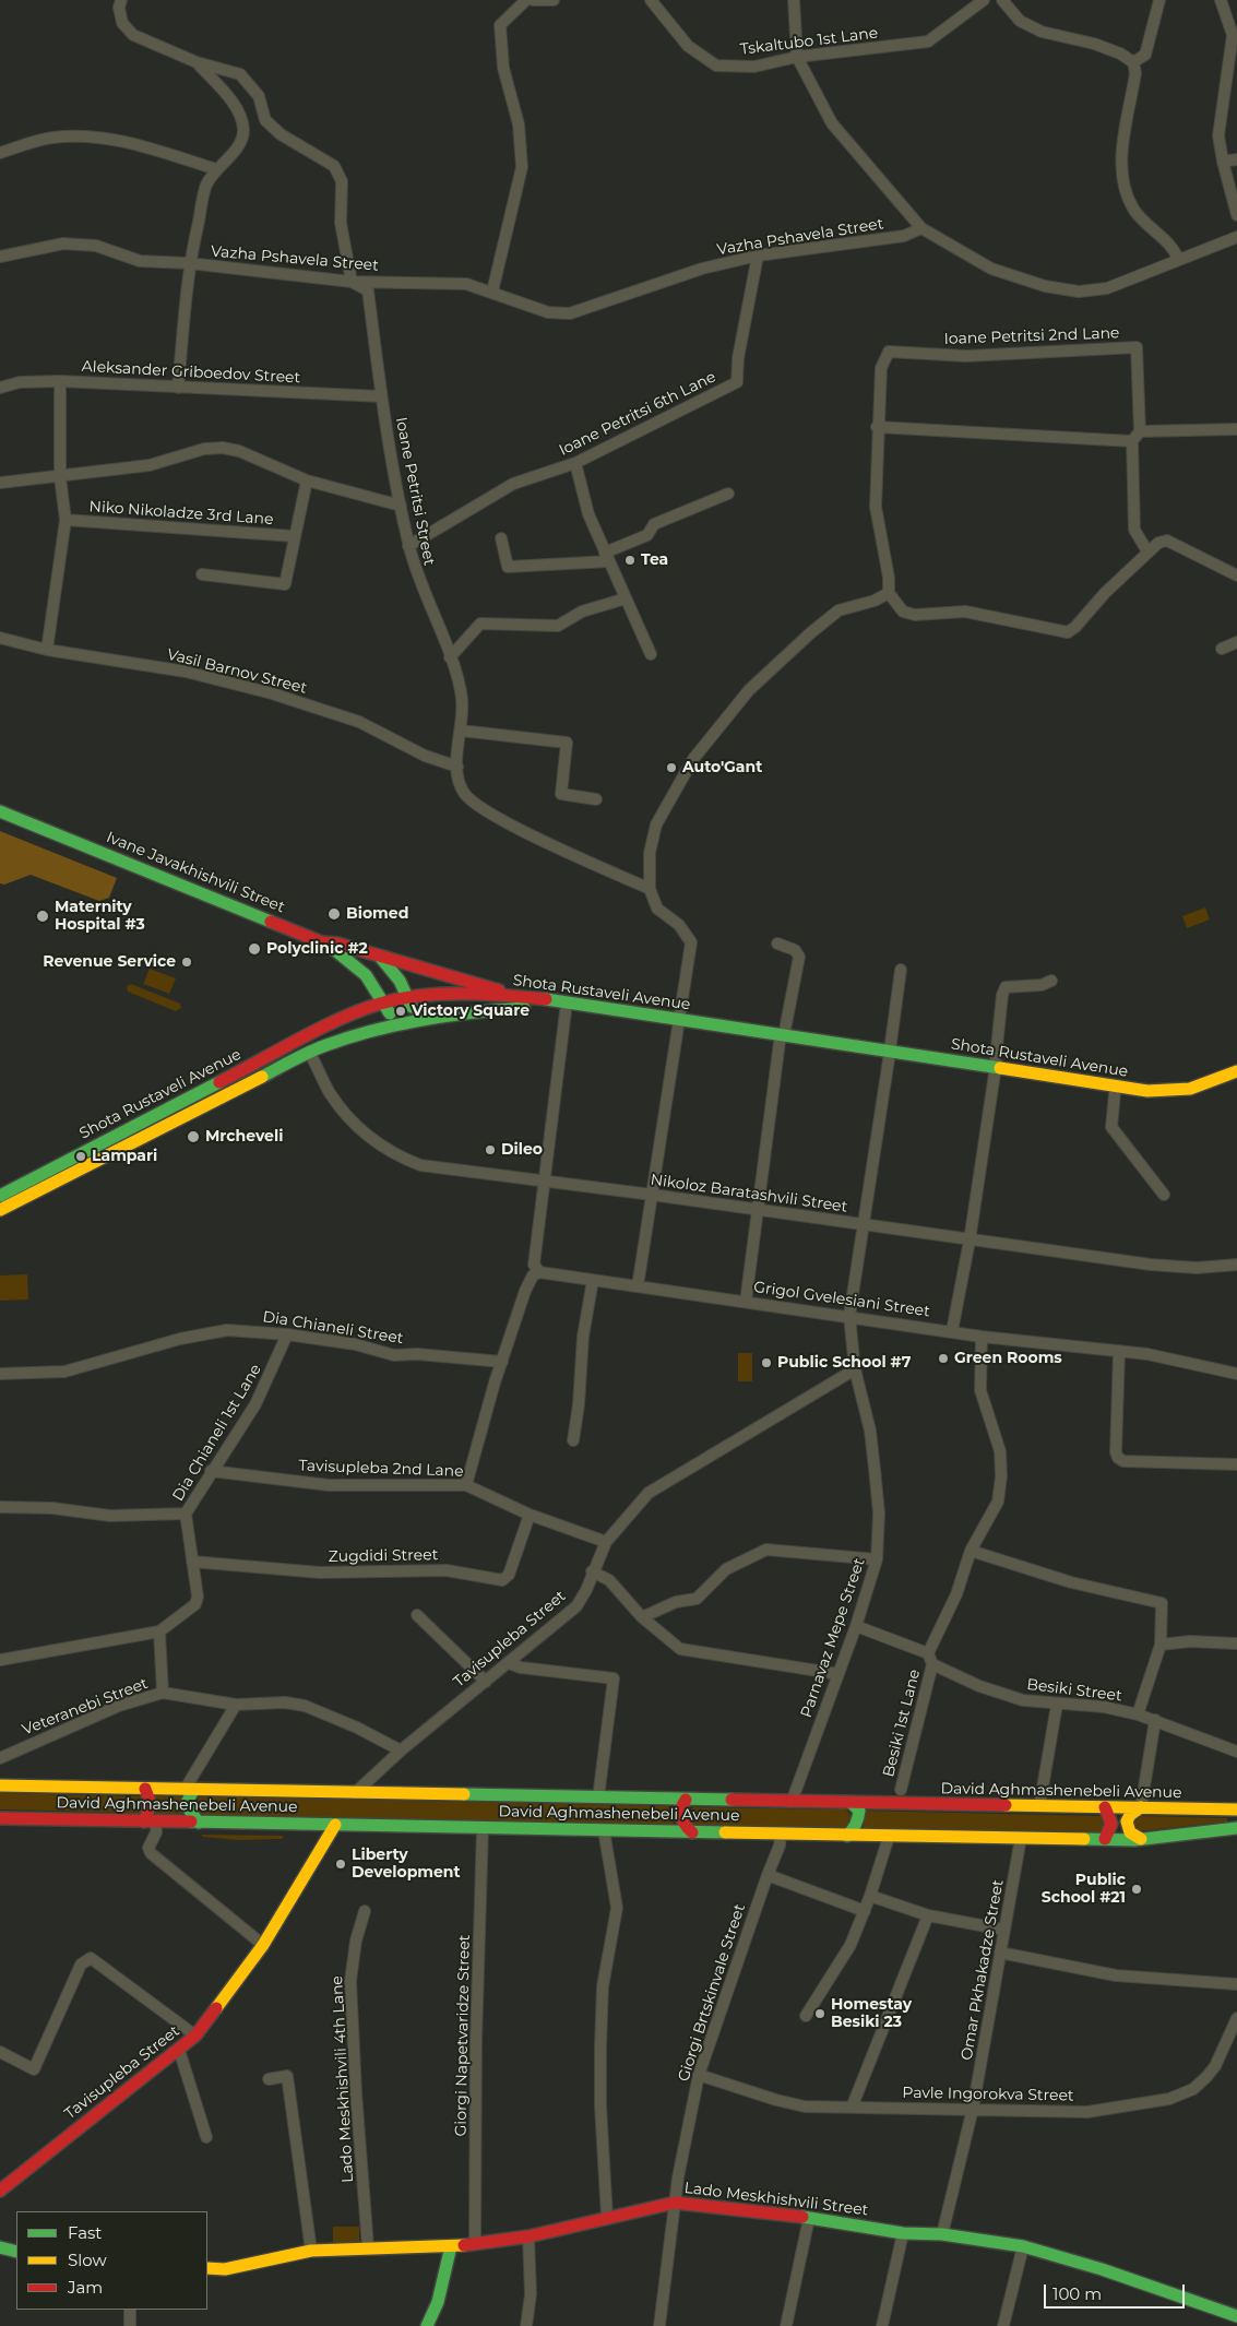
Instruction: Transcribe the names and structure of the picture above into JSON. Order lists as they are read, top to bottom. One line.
{"streets":{"main road":["Ivane Javakhishvili Street","Shota Rustaveli Avenue","Tavisupleba Street","David Aghmashenebeli Avenue","Lado Meskhishvili Street"],"street":["Tskaltubo 1st Lane","Vazha Pshavela Street","Ioane Petritsi 2nd Lane","Aleksander Griboedov Street","Ioane Petritsi 6th Lane","Ioane Petritsi Street","Niko Nikoladze 3rd Lane","Vasil Barnov Street","Nikoloz Baratashvili Street","Grigol Gvelesiani Street","Dia Chianeli Street","Dia Chianeli 1st Lane","Tavisupleba 2nd Lane","Zugdidi Street","Parnavaz Mepe Street","Besiki Street","Veteranebi Street","Besiki 1st Lane","Omar Pkhakadze Street","Giorgi Brtskinvale Street","Giorgi Napetvaridze Street","Lado Meskhishvili 4th Lane","Pavle Ingorokva Street"]},"crossings":[["Vazha Pshavela Street","Ioane Petritsi 6th Lane"],["Aleksander Griboedov Street","Ioane Petritsi Street"],["Ioane Petritsi 6th Lane","Ioane Petritsi Street"],["Ioane Petritsi Street","Vasil Barnov Street"],["Ivane Javakhishvili Street","Shota Rustaveli Avenue"],["Shota Rustaveli Avenue","Nikoloz Baratashvili Street"],["Shota Rustaveli Avenue","Parnavaz Mepe Street"],["Nikoloz Baratashvili Street","Parnavaz Mepe Street"],["Grigol Gvelesiani Street","Parnavaz Mepe Street"],["Dia Chianeli Street","Dia Chianeli 1st Lane"],["Dia Chianeli 1st Lane","Tavisupleba 2nd Lane"],["Dia Chianeli 1st Lane","Zugdidi Street"],["Tavisupleba 2nd Lane","Zugdidi Street"],["Tavisupleba 2nd Lane","Tavisupleba Street"],["Parnavaz Mepe Street","Tavisupleba Street"],["Parnavaz Mepe Street","David Aghmashenebeli Avenue"],["Tavisupleba Street","Veteranebi Street"],["Tavisupleba Street","David Aghmashenebeli Avenue"],["Besiki Street","Besiki 1st Lane"],["David Aghmashenebeli Avenue","Omar Pkhakadze Street"],["David Aghmashenebeli Avenue","Giorgi Brtskinvale Street"],["David Aghmashenebeli Avenue","Giorgi Napetvaridze Street"],["Omar Pkhakadze Street","Pavle Ingorokva Street"],["Omar Pkhakadze Street","Lado Meskhishvili Street"],["Giorgi Brtskinvale Street","Pavle Ingorokva Street"],["Giorgi Brtskinvale Street","Lado Meskhishvili Street"],["Giorgi Napetvaridze Street","Lado Meskhishvili Street"],["Lado Meskhishvili 4th Lane","Lado Meskhishvili Street"]],"places":["Tea","Auto'Gant","Biomed","Maternity Hospital #3","Polyclinic #2","Revenue Service","Victory Square","Mrcheveli","Dileo","Lampari","Green Rooms","Public School #7","Liberty Development","Public School #21","Homestay Besiki 23"],"legend":["Fast","Slow","Jam"],"scale_bar":"100 m"}
